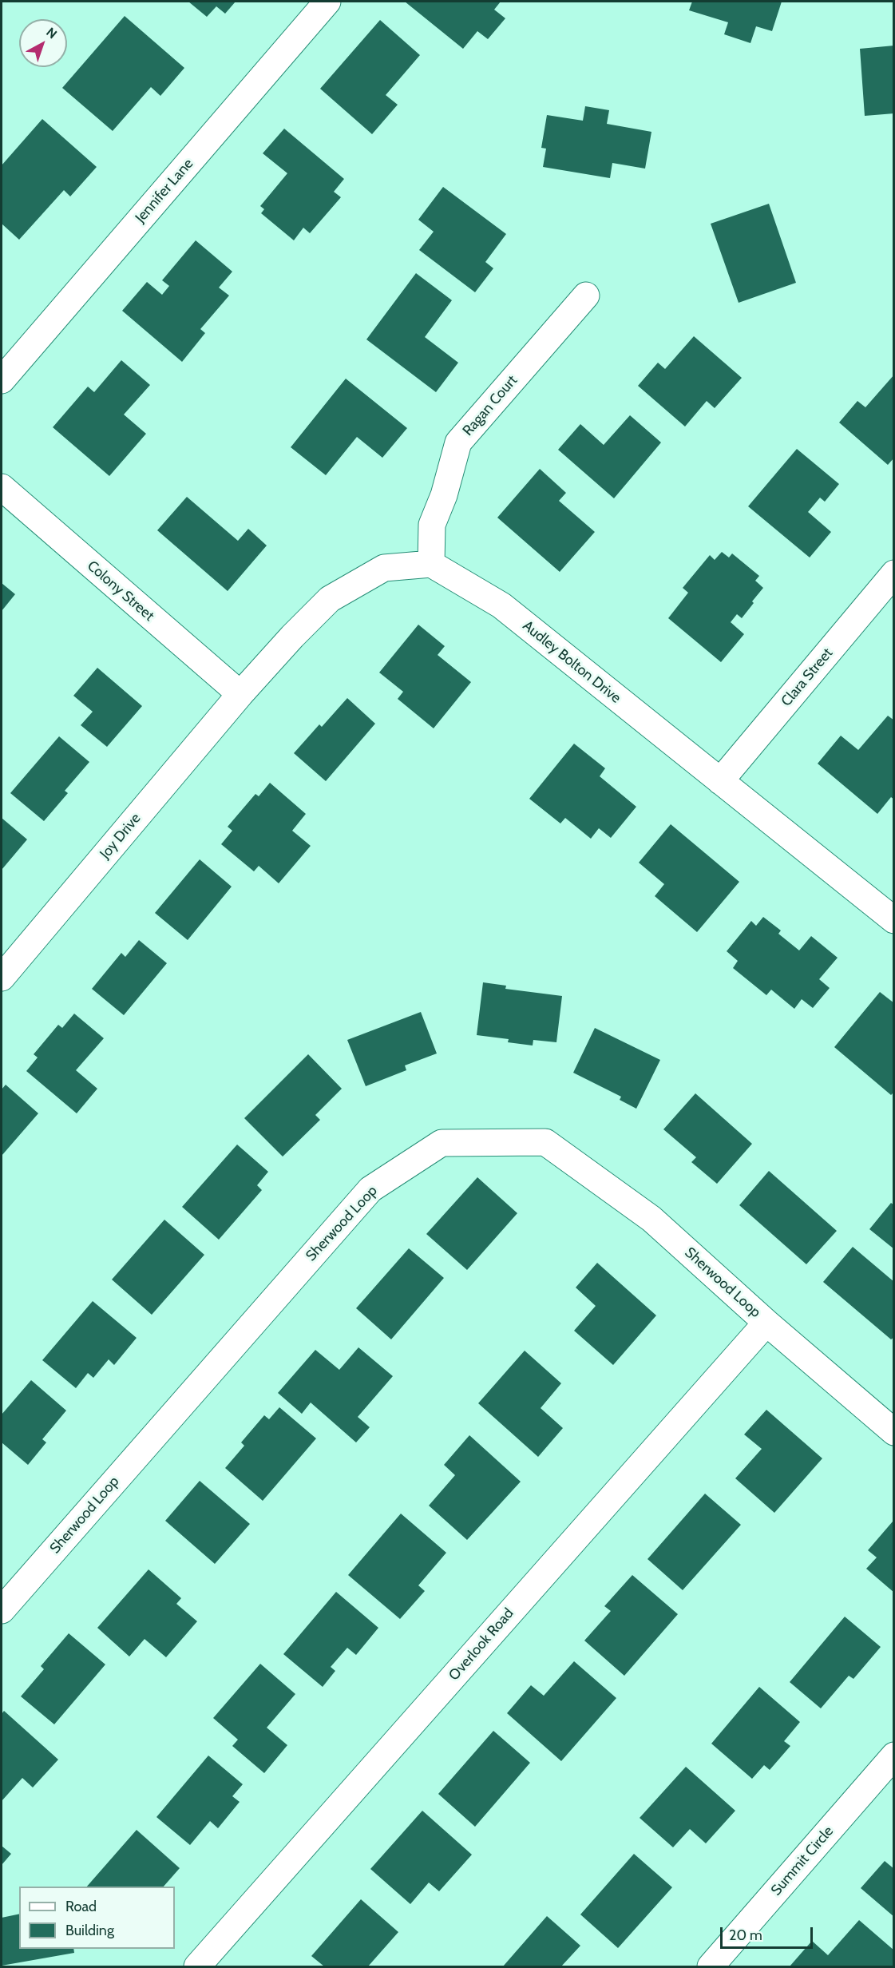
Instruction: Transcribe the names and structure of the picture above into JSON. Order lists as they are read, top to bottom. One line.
{"streets":{"street":["Jennifer Lane","Ragan Court","Colony Street","Audley Bolton Drive","Clara Street","Joy Drive","Sherwood Loop","Overlook Road","Summit Circle"]},"crossings":[["Ragan Court","Audley Bolton Drive"],["Colony Street","Joy Drive"],["Audley Bolton Drive","Clara Street"],["Sherwood Loop","Overlook Road"]],"legend":["Road","Building"],"scale_bar":"20 m","north":"top right"}
